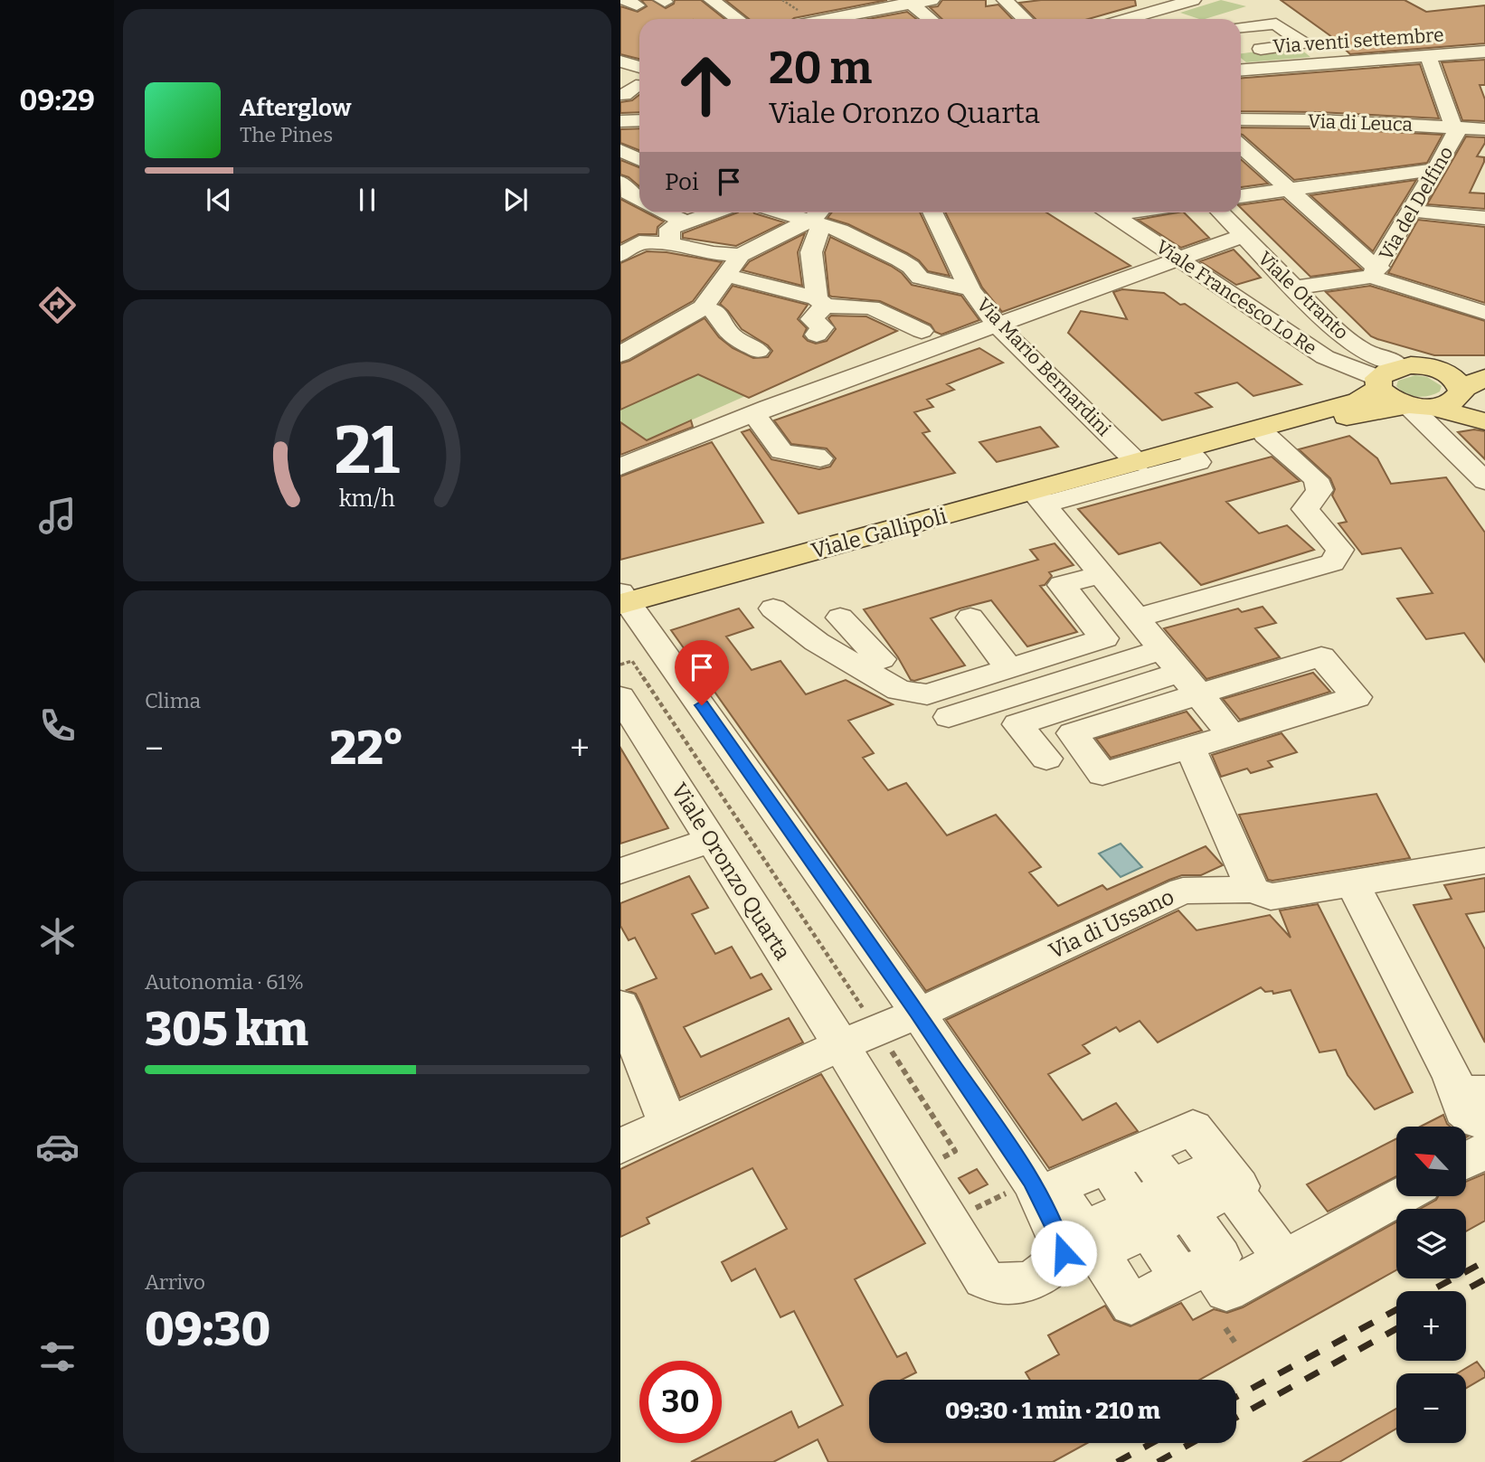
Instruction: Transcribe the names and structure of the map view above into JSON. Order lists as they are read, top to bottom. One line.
{"streets":{"main road":["Viale Gallipoli"],"street":["Via venti settembre","Via di Leuca","Via del Delfino","Viale Otranto","Viale Francesco Lo Re","Via Mario Bernardini","Viale Oronzo Quarta","Via di Ussano"]},"crossings":[["Via venti settembre","Via del Delfino"],["Via di Leuca","Via del Delfino"],["Via del Delfino","Viale Otranto"],["Viale Otranto","Viale Gallipoli"],["Viale Francesco Lo Re","Viale Gallipoli"],["Via Mario Bernardini","Viale Gallipoli"]],"north":"top left","page":{"tabs":"09:29","turn":["20 m","Viale Oronzo Quarta"],"song":["Afterglow","The Pines"],"then":"Poi","tile":["Clima",["Autonomia · 61%","305 km"],["Arrivo","09:30"]],"heat":["−","22°","+"],"map_buttons":["+","−"],"limit":"30","trip":"09:30 · 1 min · 210 m","gauge":["21","km/h"]}}
